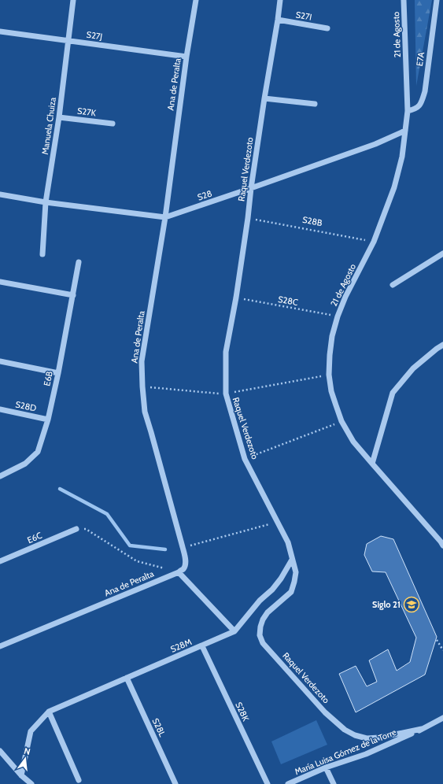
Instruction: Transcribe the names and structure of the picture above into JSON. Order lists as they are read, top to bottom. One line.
{"streets":{"street":["S27I","21 de Agosto","S27J","E7A","Ana de Peralta","S27K","Manuela Chuiza","Raquel Verdezoto","S28","E6B","S28D","E6C","S28M","S28K","S28L","María Luisa Gómez de la Torre"],"path":["S28B","S28C"]},"crossings":[["S27I","Raquel Verdezoto"],["21 de Agosto","E7A"],["21 de Agosto","S28"],["21 de Agosto","S28B"],["21 de Agosto","S28C"],["S27J","Ana de Peralta"],["S27J","Manuela Chuiza"],["Ana de Peralta","S28"],["S27K","Manuela Chuiza"],["Manuela Chuiza","S28"],["Raquel Verdezoto","S28"],["Raquel Verdezoto","S28B"],["Raquel Verdezoto","S28C"],["Raquel Verdezoto","S28M"],["Raquel Verdezoto","María Luisa Gómez de la Torre"],["E6B","S28D"],["S28M","S28K"],["S28M","S28L"]],"places":{"school or university":["Siglo 21"]},"north":"top"}
